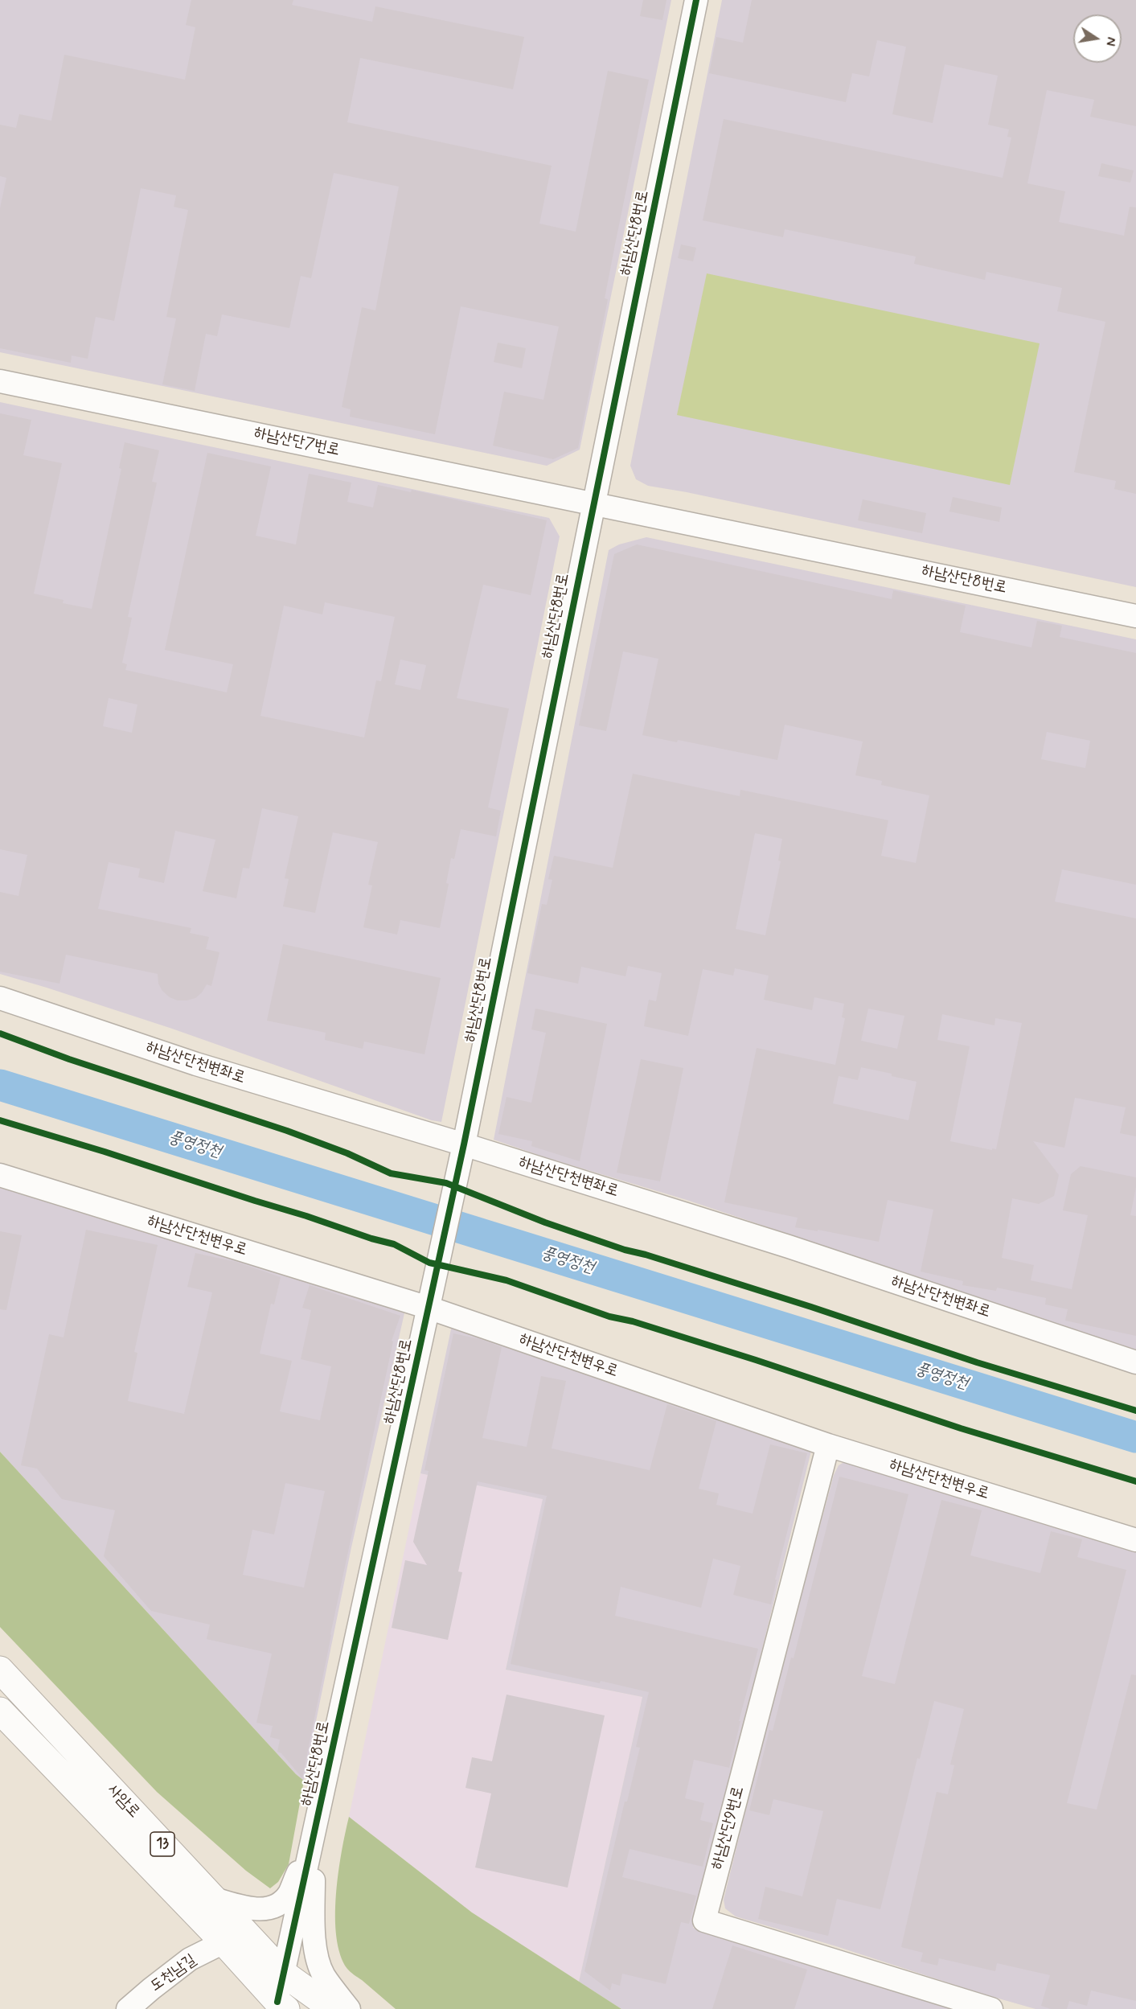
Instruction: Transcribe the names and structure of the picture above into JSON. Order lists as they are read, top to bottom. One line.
{"streets":{"main road":["사암로","13"],"street":["하남산단8번로","하남산단7번로","하남산단천변좌로","하남산단천변우로","하남산단9번로","도천남길"]},"crossings":[["하남산단8번로","하남산단7번로"],["하남산단8번로","하남산단천변좌로"],["하남산단8번로","하남산단천변우로"],["하남산단8번로","사암로"],["하남산단천변우로","하남산단9번로"],["사암로","도천남길"]],"water":["풍영정천"],"north":"right"}
